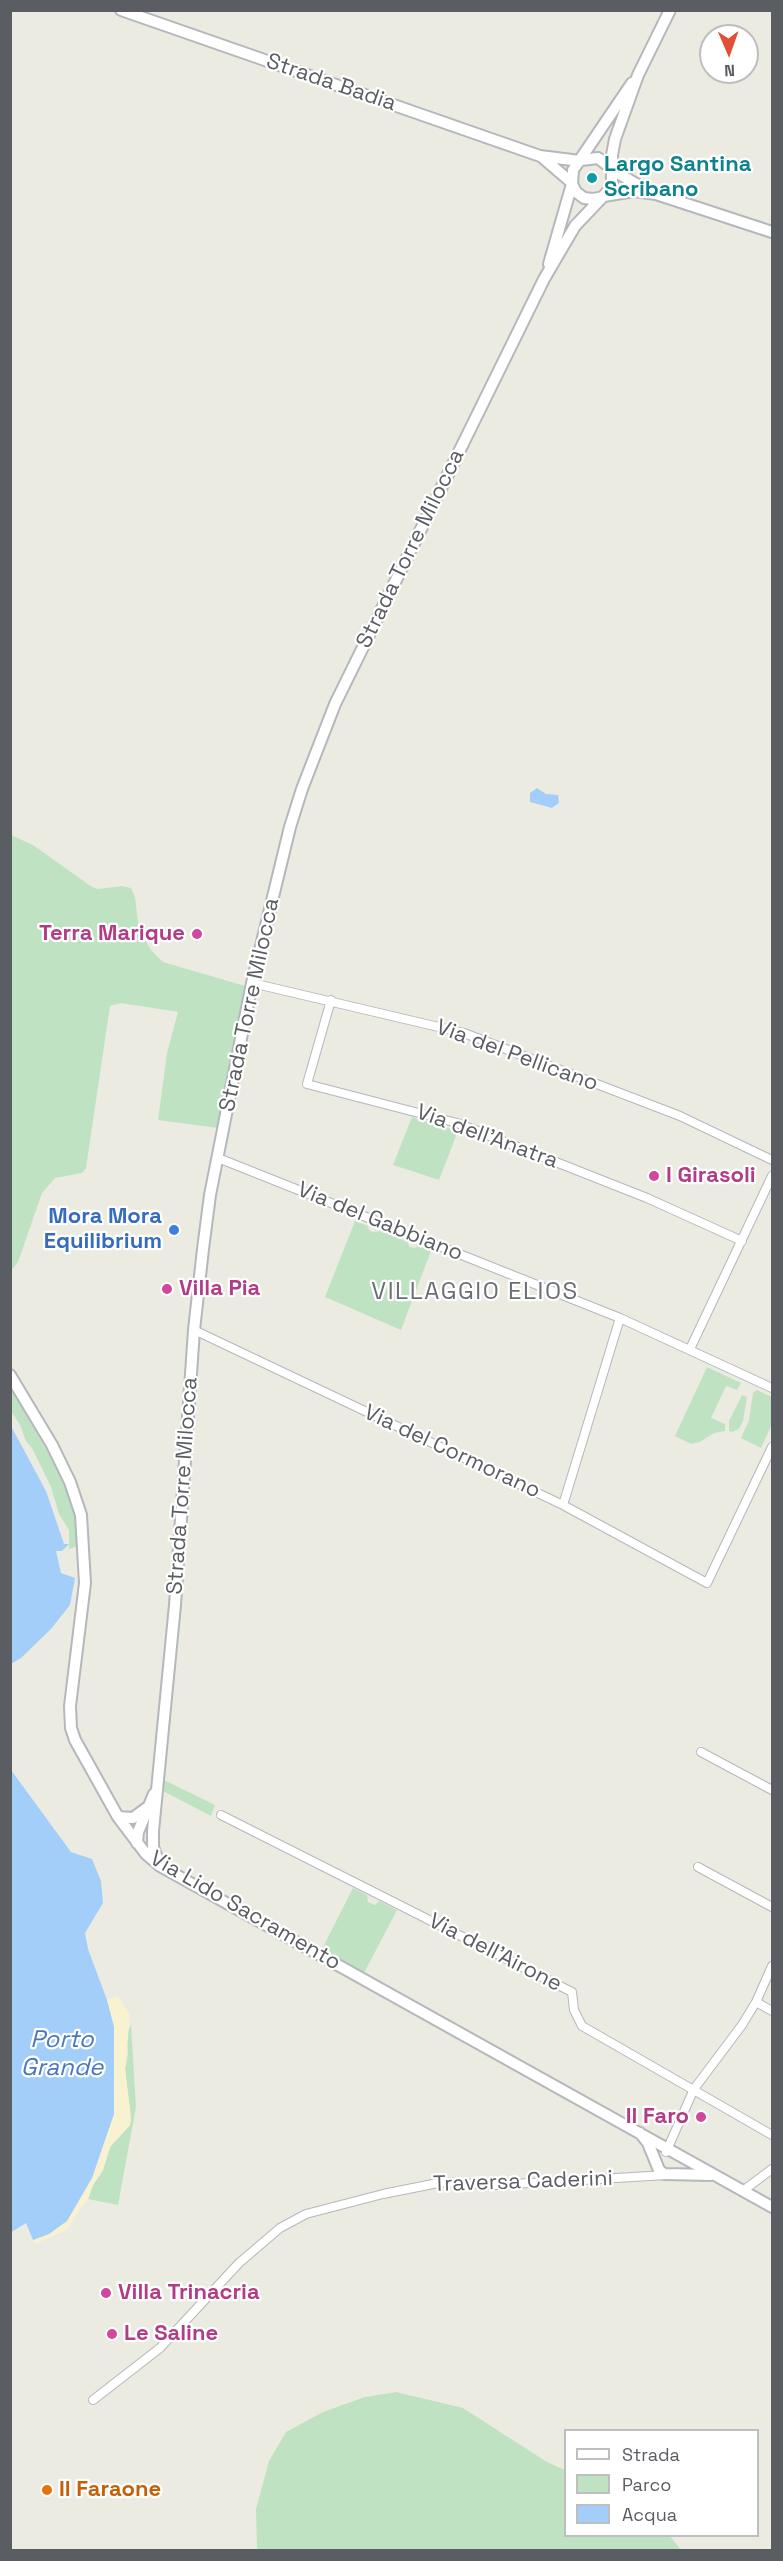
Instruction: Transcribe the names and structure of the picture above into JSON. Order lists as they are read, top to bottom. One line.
{"streets":{"street":["Strada Badia","Strada Torre Milocca","Via del Pellicano","Via dell'Anatra","Via del Gabbiano","Via del Cormorano","Via Lido Sacramento","Via dell'Airone","Traversa Caderini"]},"crossings":[["Strada Torre Milocca","Via del Pellicano"],["Strada Torre Milocca","Via del Gabbiano"],["Strada Torre Milocca","Via del Cormorano"],["Strada Torre Milocca","Via Lido Sacramento"],["Via del Pellicano","Via dell'Anatra"],["Via Lido Sacramento","Traversa Caderini"]],"districts":["VILLAGGIO ELIOS"],"water":["Porto Grande"],"places":["Largo Santina Scribano","Terra Marique","I Girasoli","Mora Mora Equilibrium","Villa Pia","Il Faro","Villa Trinacria","Le Saline","Il Faraone"],"legend":["Strada","Parco","Acqua"],"north":"bottom"}
